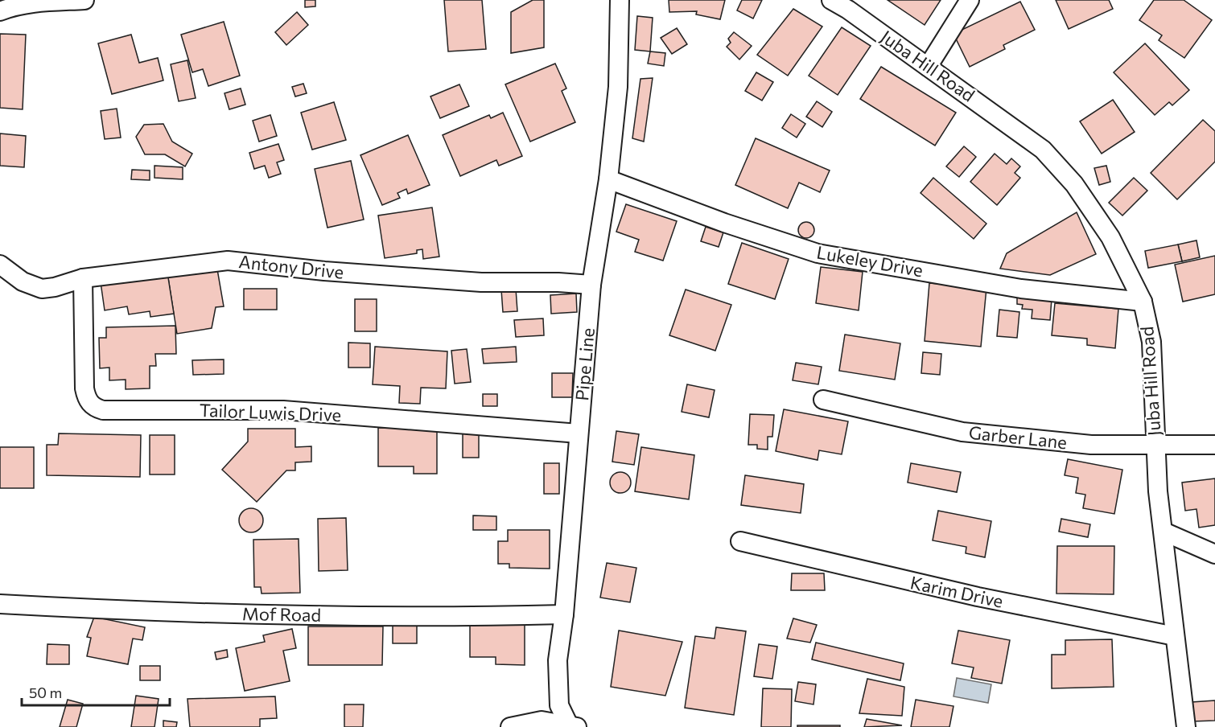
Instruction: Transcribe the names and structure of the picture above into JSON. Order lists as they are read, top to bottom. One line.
{"streets":{"street":["Juba Hill Road","Lukeley Drive","Antony Drive","Pipe Line","Tailor Luwis Drive","Garber Lane","Karim Drive","Mof Road"]},"crossings":[["Juba Hill Road","Lukeley Drive"],["Juba Hill Road","Garber Lane"],["Juba Hill Road","Karim Drive"],["Lukeley Drive","Pipe Line"],["Antony Drive","Pipe Line"],["Antony Drive","Tailor Luwis Drive"],["Pipe Line","Tailor Luwis Drive"],["Pipe Line","Mof Road"]],"scale_bar":"50 m"}
